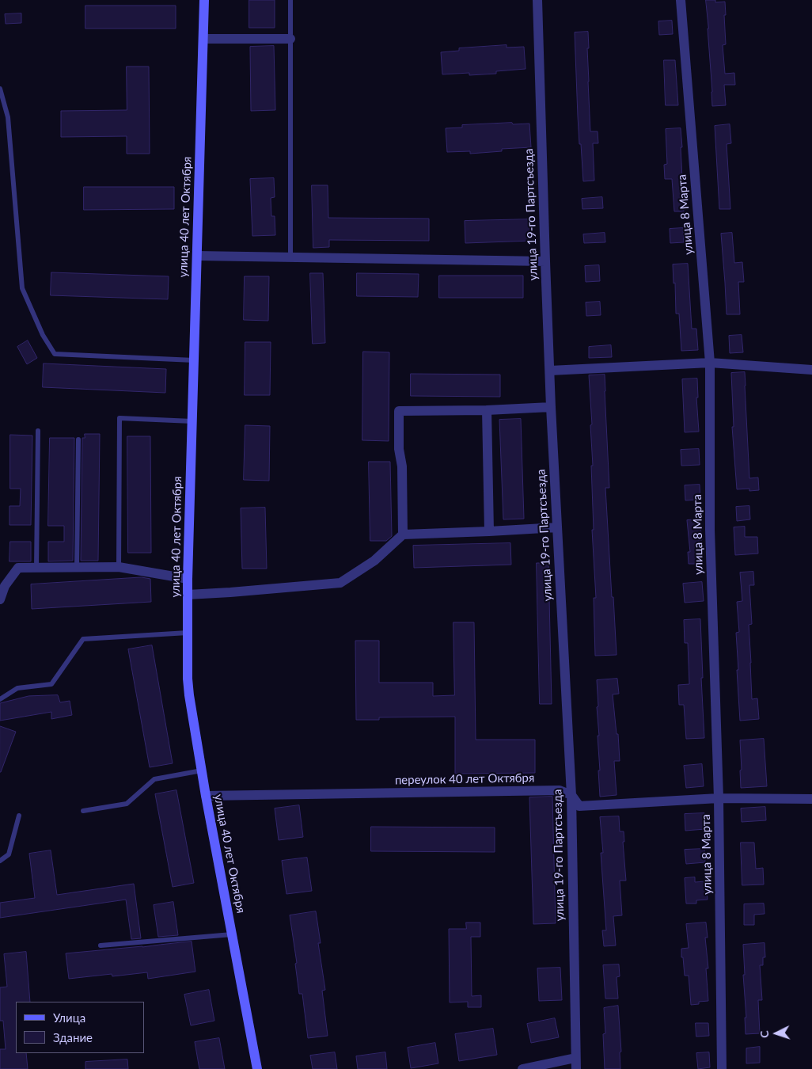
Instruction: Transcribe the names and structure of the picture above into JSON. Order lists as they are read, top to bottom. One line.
{"streets":{"main road":["улица 40 лет Октября"],"street":["улица 19-го Партсъезда","улица 8 Марта","переулок 40 лет Октября"]},"crossings":[["улица 19-го Партсъезда","переулок 40 лет Октября"],["улица 8 Марта","переулок 40 лет Октября"],["улица 40 лет Октября","переулок 40 лет Октября"]],"legend":["Улица","Здание"],"north":"left"}
